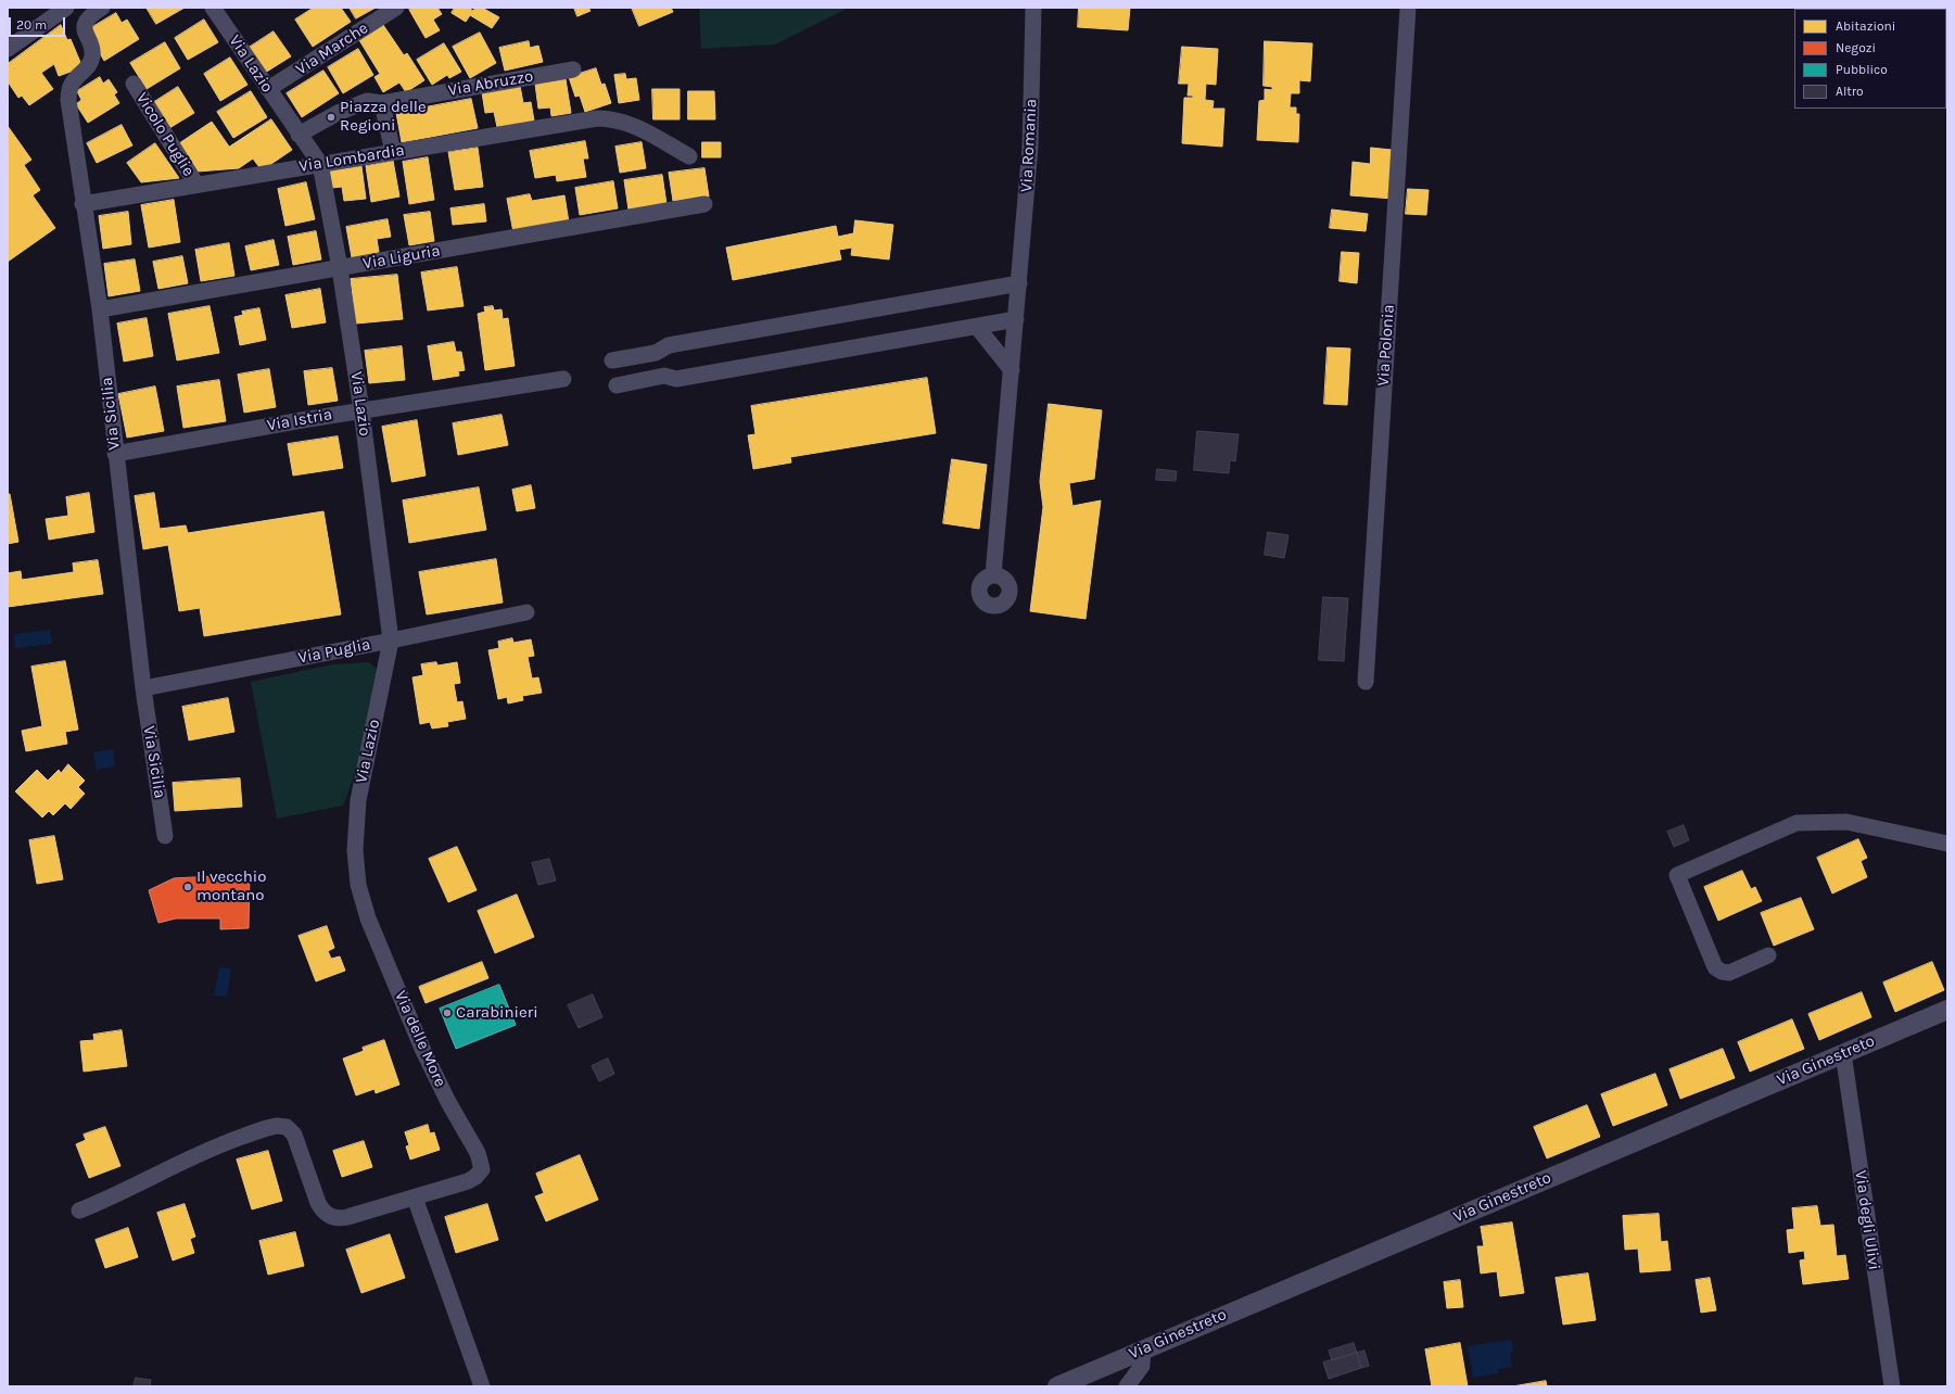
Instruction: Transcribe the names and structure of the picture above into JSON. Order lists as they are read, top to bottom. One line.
{"streets":{"street":["Via Marche","Via Lazio","Via Abruzzo","Vicolo Puglie","Via Romania","Via Lombardia","Via Liguria","Via Polonia","Via Sicilia","Via Istria","Via Puglia","Via delle More","Via Ginestreto","Via degli Ulivi"]},"crossings":[["Via Marche","Via Lazio"],["Via Lazio","Via Lombardia"],["Via Lazio","Via Liguria"],["Via Lazio","Via Istria"],["Via Lazio","Via Puglia"],["Via Lazio","Via delle More"],["Vicolo Puglie","Via Lombardia"],["Via Lombardia","Via Sicilia"],["Via Liguria","Via Sicilia"],["Via Sicilia","Via Istria"],["Via Sicilia","Via Puglia"],["Via Ginestreto","Via degli Ulivi"]],"places":["Piazza delle Regioni","Il vecchio montano","Carabinieri"],"legend":["Abitazioni","Negozi","Pubblico","Altro"],"scale_bar":"20 m"}
